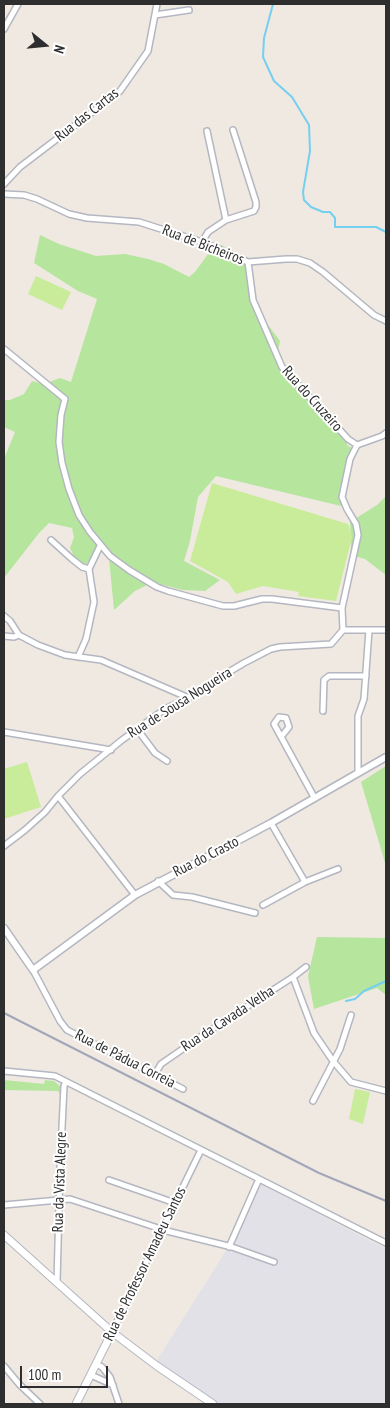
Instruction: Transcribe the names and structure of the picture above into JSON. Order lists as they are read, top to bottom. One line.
{"streets":{"main road":["Rua de Professor Amadeu Santos"],"street":["Rua das Cartas","Rua de Bicheiros","Rua do Cruzeiro","Rua de Sousa Nogueira","Rua do Crasto","Rua da Cavada Velha","Rua de Pádua Correia","Rua da Vista Alegre"]},"crossings":[["Rua de Bicheiros","Rua do Cruzeiro"],["Rua do Crasto","Rua de Pádua Correia"],["Rua da Cavada Velha","Rua de Pádua Correia"]],"scale_bar":"100 m","north":"right"}
